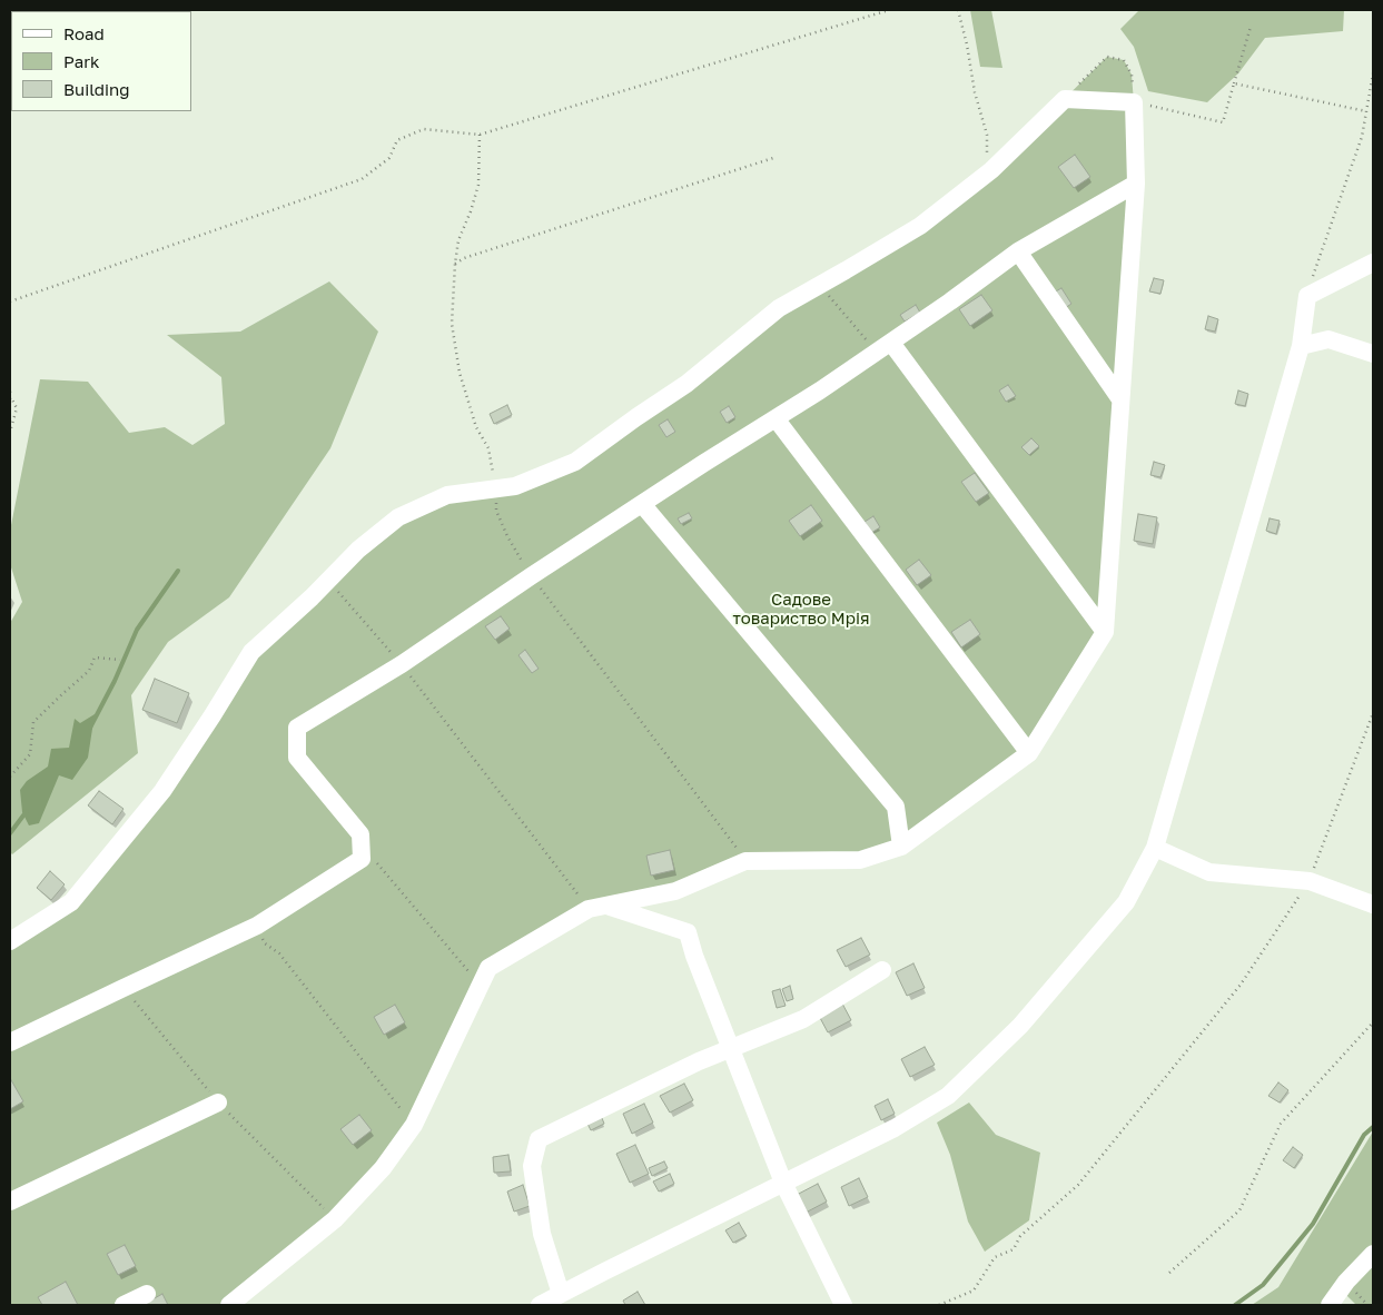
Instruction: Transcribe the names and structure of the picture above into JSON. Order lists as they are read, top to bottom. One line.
{"parks":["Садове товариство Мрія"],"legend":["Road","Park","Building"]}
